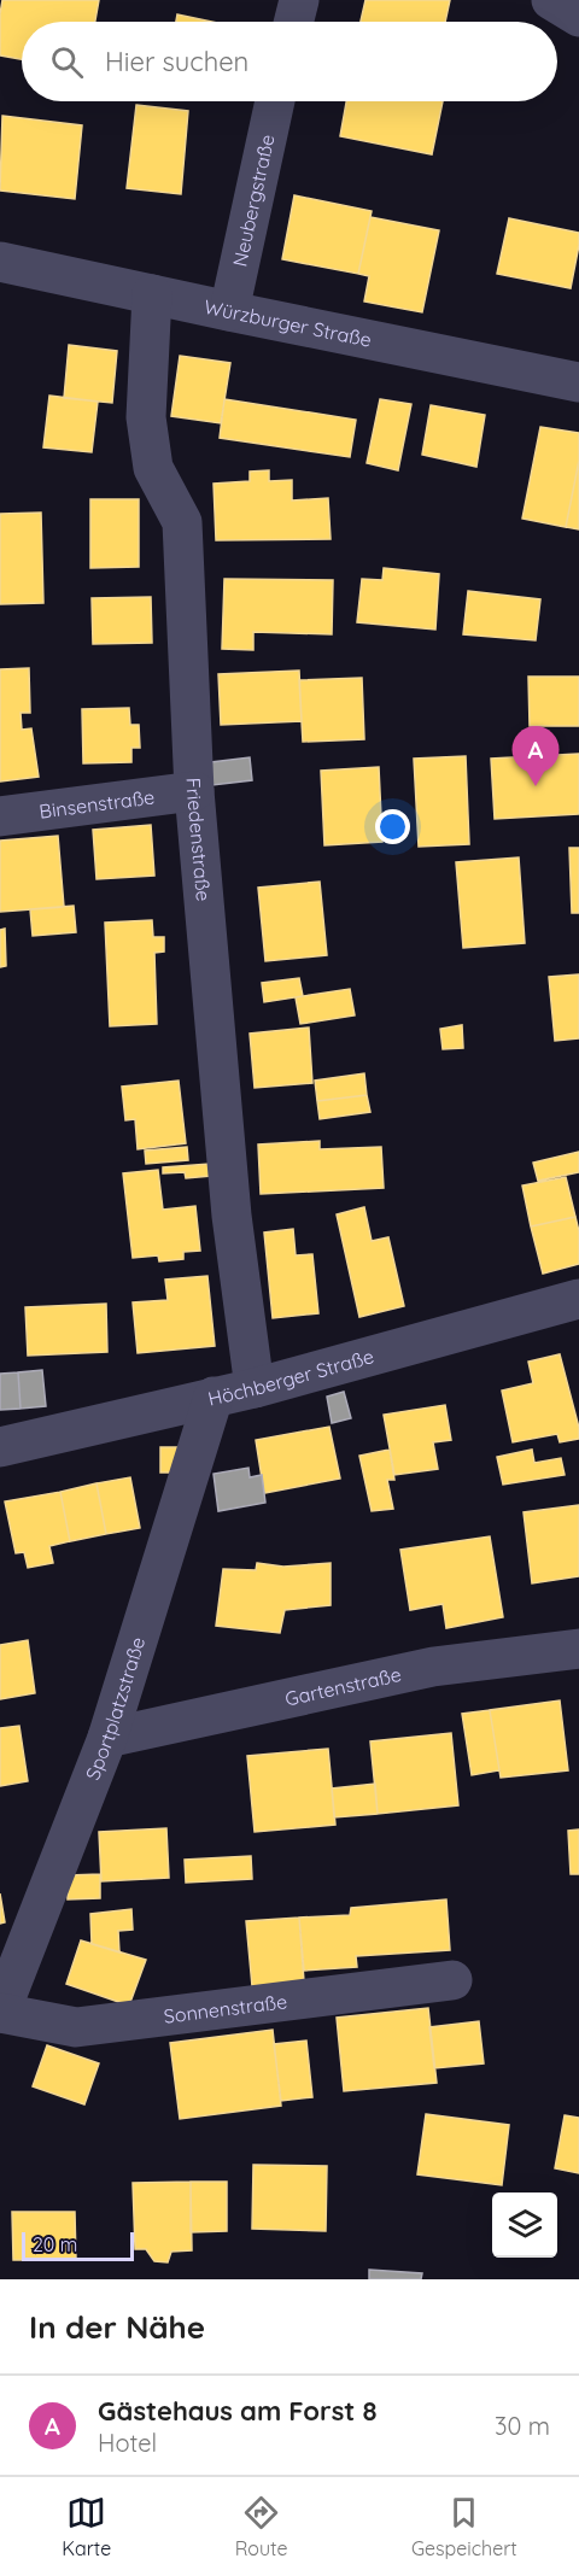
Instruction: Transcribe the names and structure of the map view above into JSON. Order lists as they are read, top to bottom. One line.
{"streets":{"street":["Neubergstraße","Würzburger Straße","Binsenstraße","Friedenstraße","Höchberger Straße","Gartenstraße","Sportplatzstraße","Sonnenstraße"]},"crossings":[["Neubergstraße","Würzburger Straße"],["Würzburger Straße","Friedenstraße"],["Binsenstraße","Friedenstraße"],["Friedenstraße","Höchberger Straße"],["Höchberger Straße","Sportplatzstraße"],["Gartenstraße","Sportplatzstraße"],["Sportplatzstraße","Sonnenstraße"]],"scale_bar":"20 m","page":{"search":"Hier suchen","pins":"A","scale":"20 m","heading":"In der Nähe","list":[{"mark":"A","name":"Gästehaus am Forst 8","note":"Hotel","value":"30 m"}],"nav":["Karte","Route","Gespeichert"]}}
